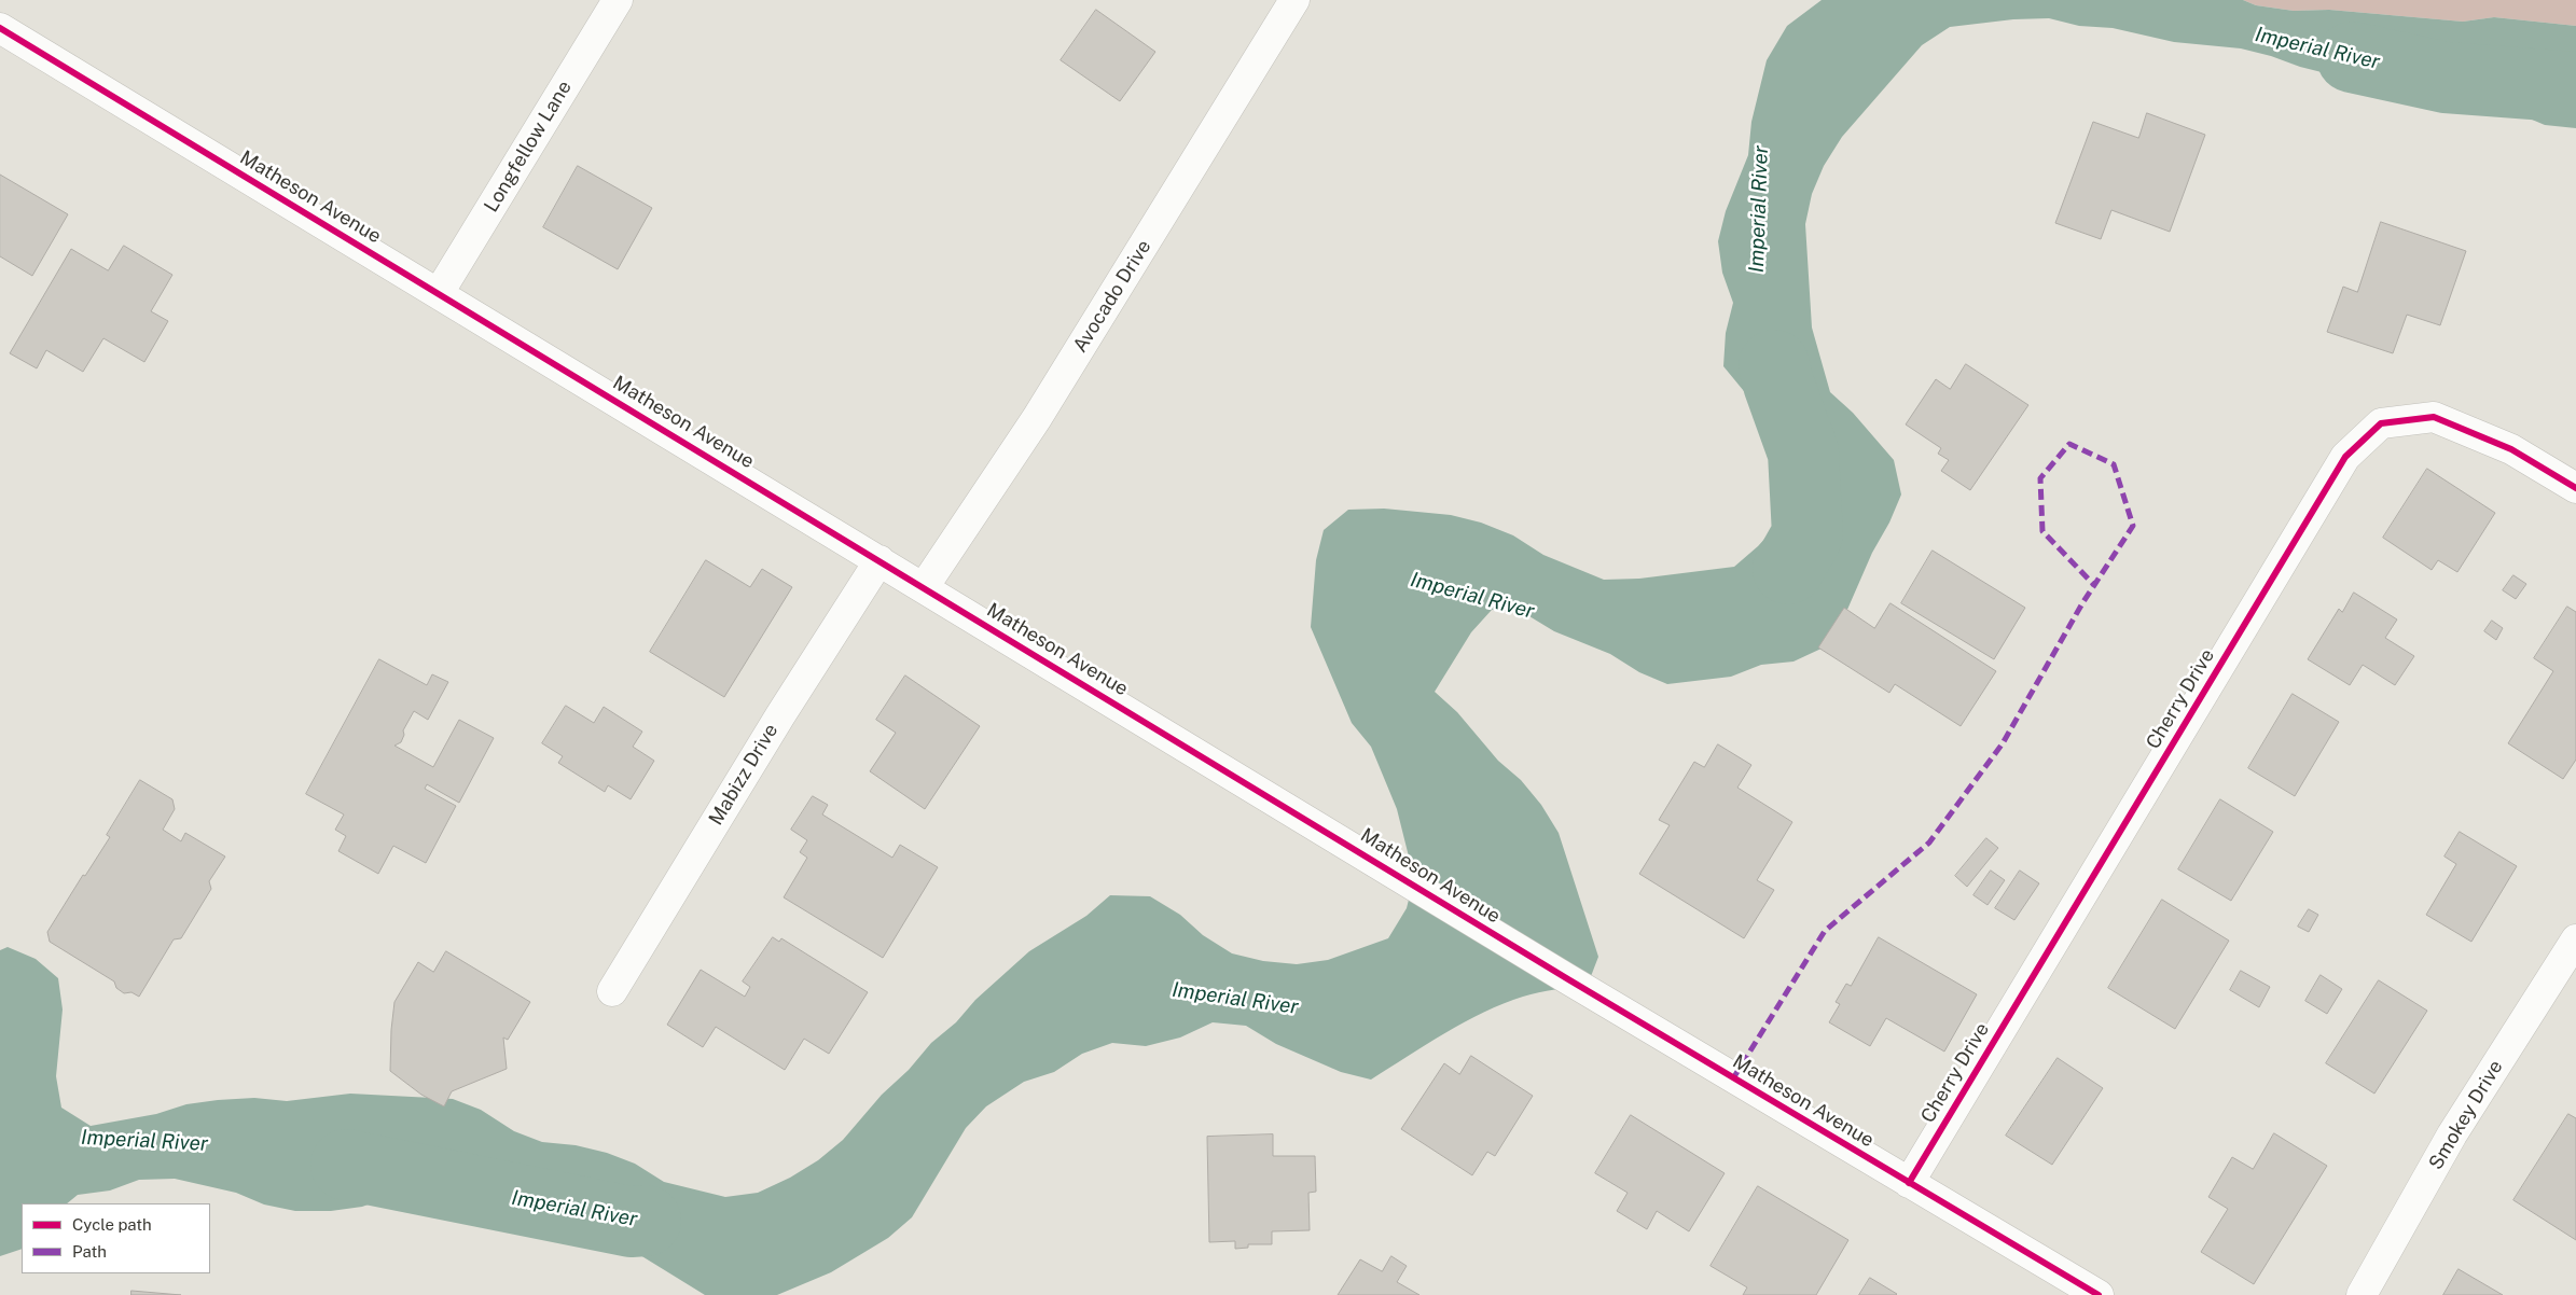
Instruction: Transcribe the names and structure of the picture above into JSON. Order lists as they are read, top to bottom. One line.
{"streets":{"street":["Longfellow Lane","Matheson Avenue","Avocado Drive","Cherry Drive","Mabizz Drive","Smokey Drive"]},"crossings":[["Longfellow Lane","Matheson Avenue"],["Matheson Avenue","Avocado Drive"],["Matheson Avenue","Cherry Drive"],["Matheson Avenue","Mabizz Drive"]],"water":["Imperial River"],"legend":["Cycle path","Path"]}
